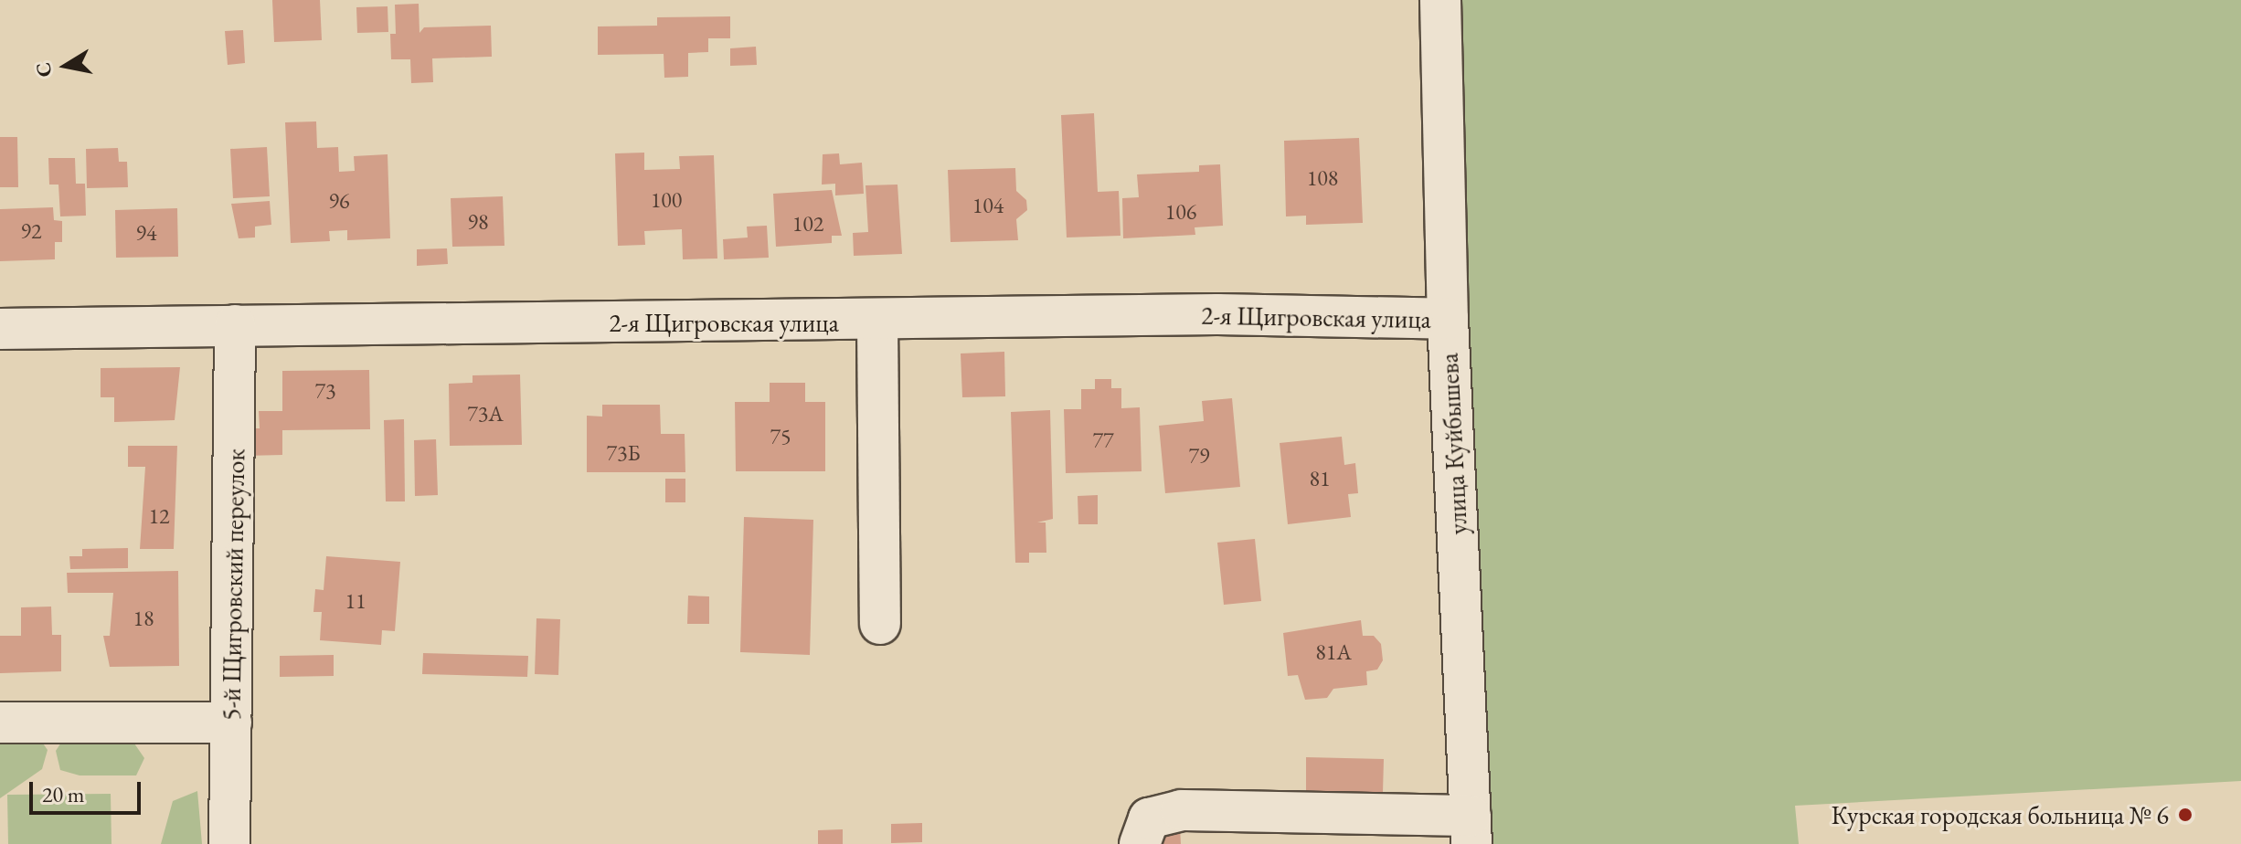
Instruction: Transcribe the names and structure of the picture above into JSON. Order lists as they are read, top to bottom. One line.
{"streets":{"street":["2-я Щигровская улица","улица Куйбышева","5-й Щигровский переулок"]},"crossings":[["2-я Щигровская улица","улица Куйбышева"],["2-я Щигровская улица","5-й Щигровский переулок"]],"places":["Курская городская больница № 6"],"house_numbers":["108","100","96","104","106","98","102","92","94","73","73А","75","77","73Б","79","81","12","11","18","81А"],"scale_bar":"20 m","north":"left"}
